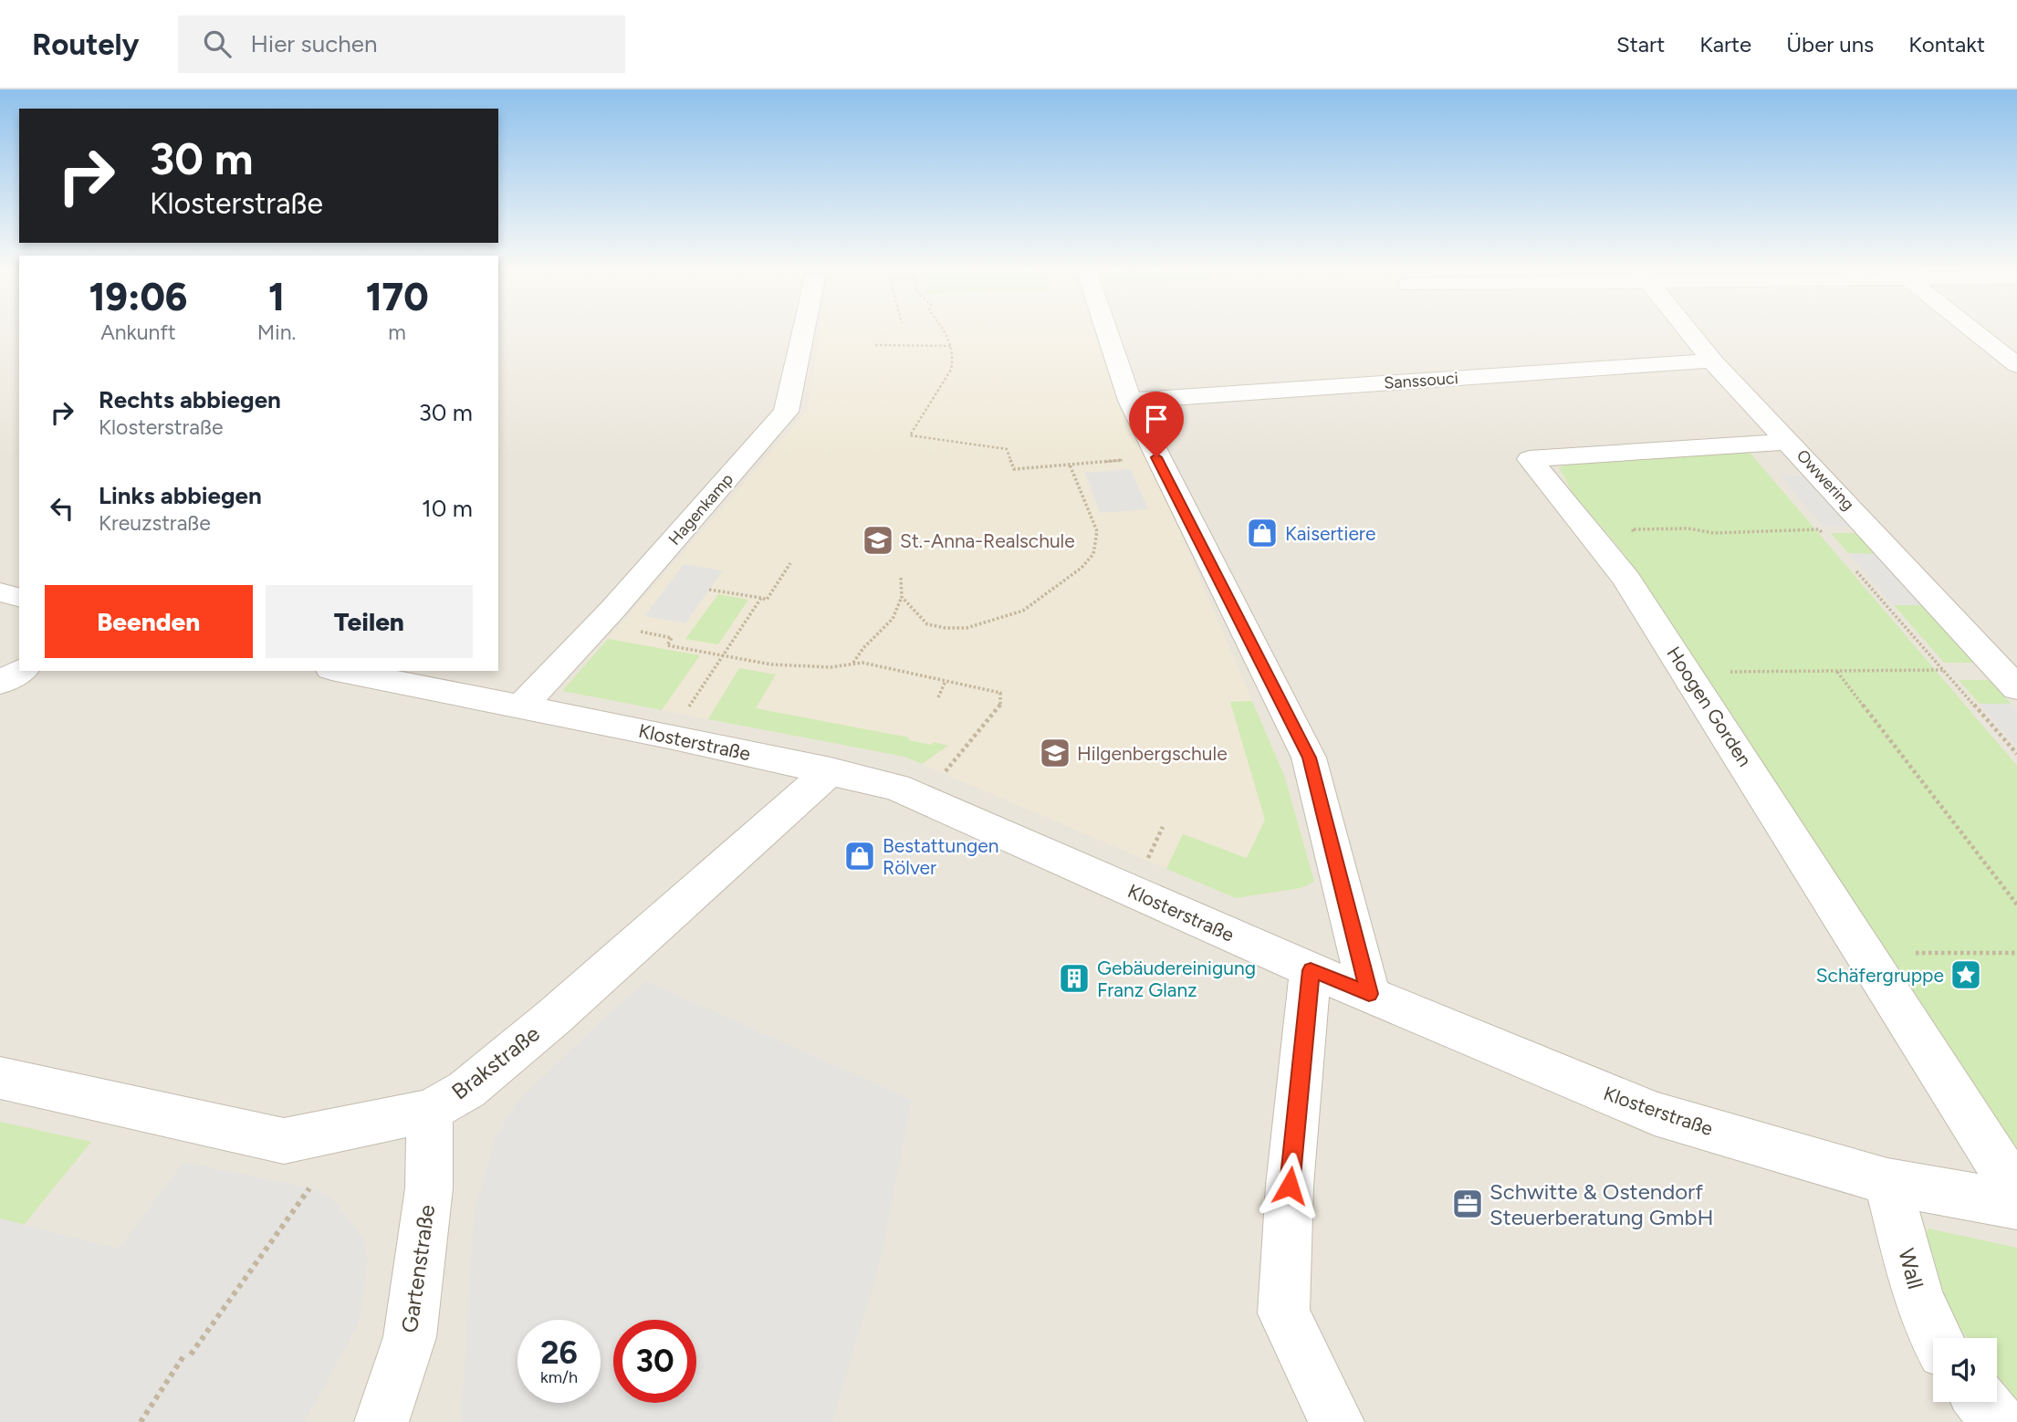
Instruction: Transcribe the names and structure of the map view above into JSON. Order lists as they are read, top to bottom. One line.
{"streets":{"street":["Sanssouci","Owwering","Hagenkamp","Hoogen Gorden","Klosterstraße","Brakstraße","Gartenstraße","Wall"]},"crossings":[["Sanssouci","Owwering"],["Owwering","Hoogen Gorden"],["Hagenkamp","Klosterstraße"],["Klosterstraße","Brakstraße"],["Klosterstraße","Wall"],["Brakstraße","Gartenstraße"]],"places":{"shop":["Kaisertiere","Bestattungen Rölver"],"school or university":["St.-Anna-Realschule","Hilgenbergschule"],"place":["Schäfergruppe"],"building":["Gebäudereinigung Franz Glanz"],"office":["Schwitte & Ostendorf Steuerberatung GmbH"]},"page":{"header":"Routely","search":"Hier suchen","nav":["Start","Karte","Über uns","Kontakt"],"turn":["30 m","Klosterstraße"],"eta":["19:06","Ankunft","1","Min.","170","m"],"list":[{"name":"Rechts abbiegen","note":"Klosterstraße","value":"30 m"},{"name":"Links abbiegen","note":"Kreuzstraße","value":"10 m"}],"buttons":["Beenden","Teilen"],"speed":"26 km/h","limit":"30"}}
